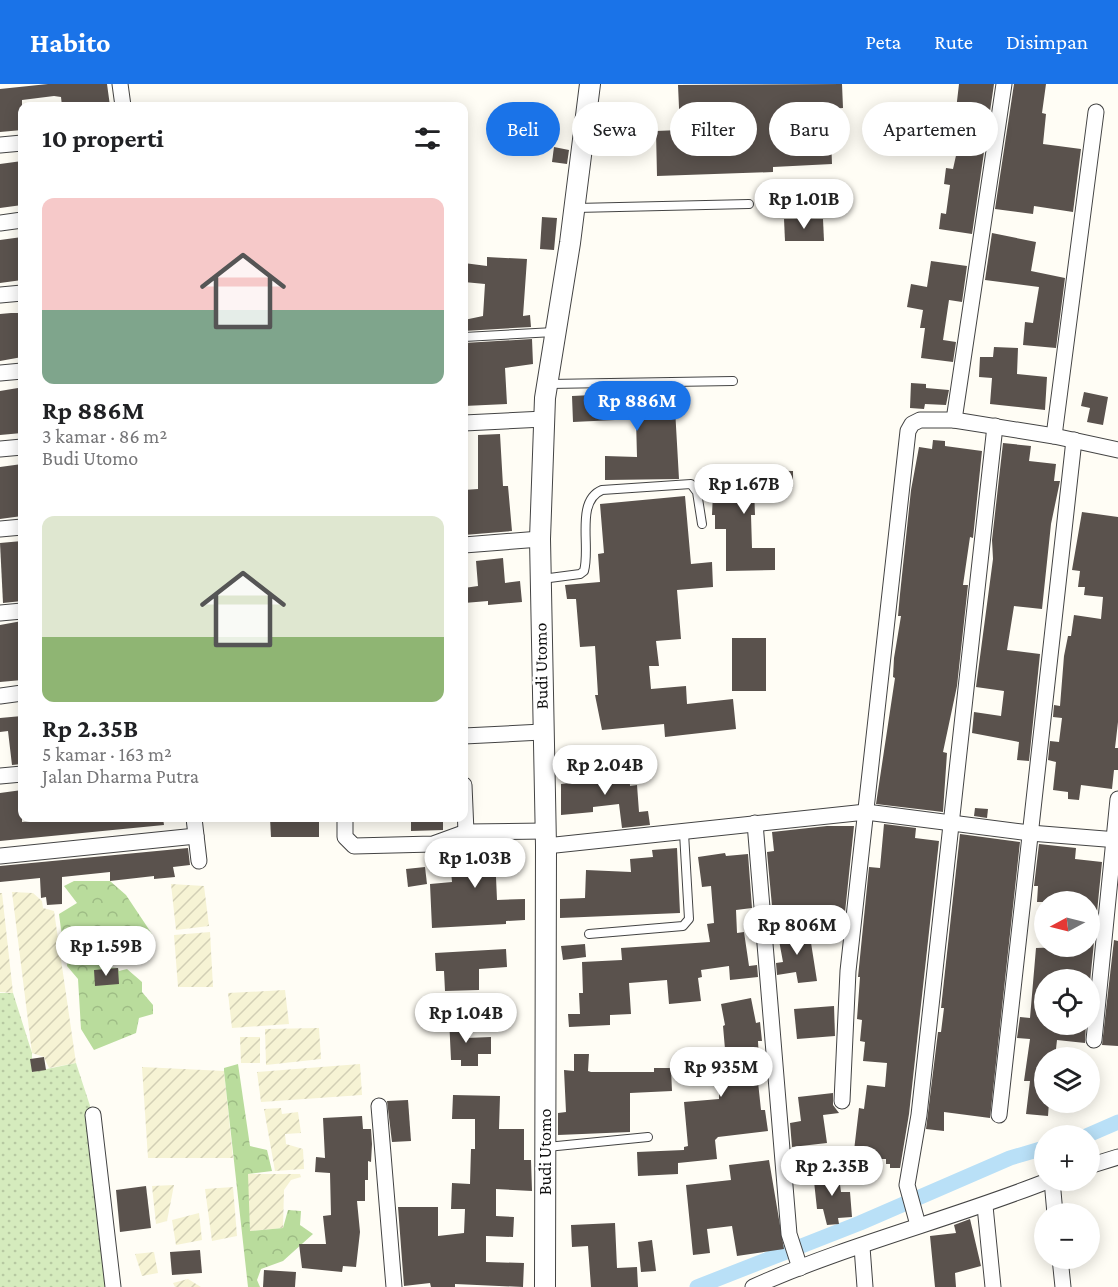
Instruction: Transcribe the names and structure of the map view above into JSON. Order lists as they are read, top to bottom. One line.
{"streets":{"street":["Budi Utomo"]},"north":"left","page":{"header":"Habito","nav":["Peta","Rute","Disimpan"],"chip":["Beli","Sewa","Filter","Baru","Apartemen"],"heading":"10 properti","list":[{"name":"Rp 886M","note":"3 kamar · 86 m² · Budi Utomo"},{"name":"Rp 2.35B","note":"5 kamar · 163 m² · Jalan Dharma Putra"}],"price":["Rp 1.01B","Rp 886M","Rp 1.67B","Rp 2.04B","Rp 1.03B","Rp 806M","Rp 1.59B","Rp 1.04B","Rp 935M","Rp 2.35B"],"map_buttons":["+","−"]}}
